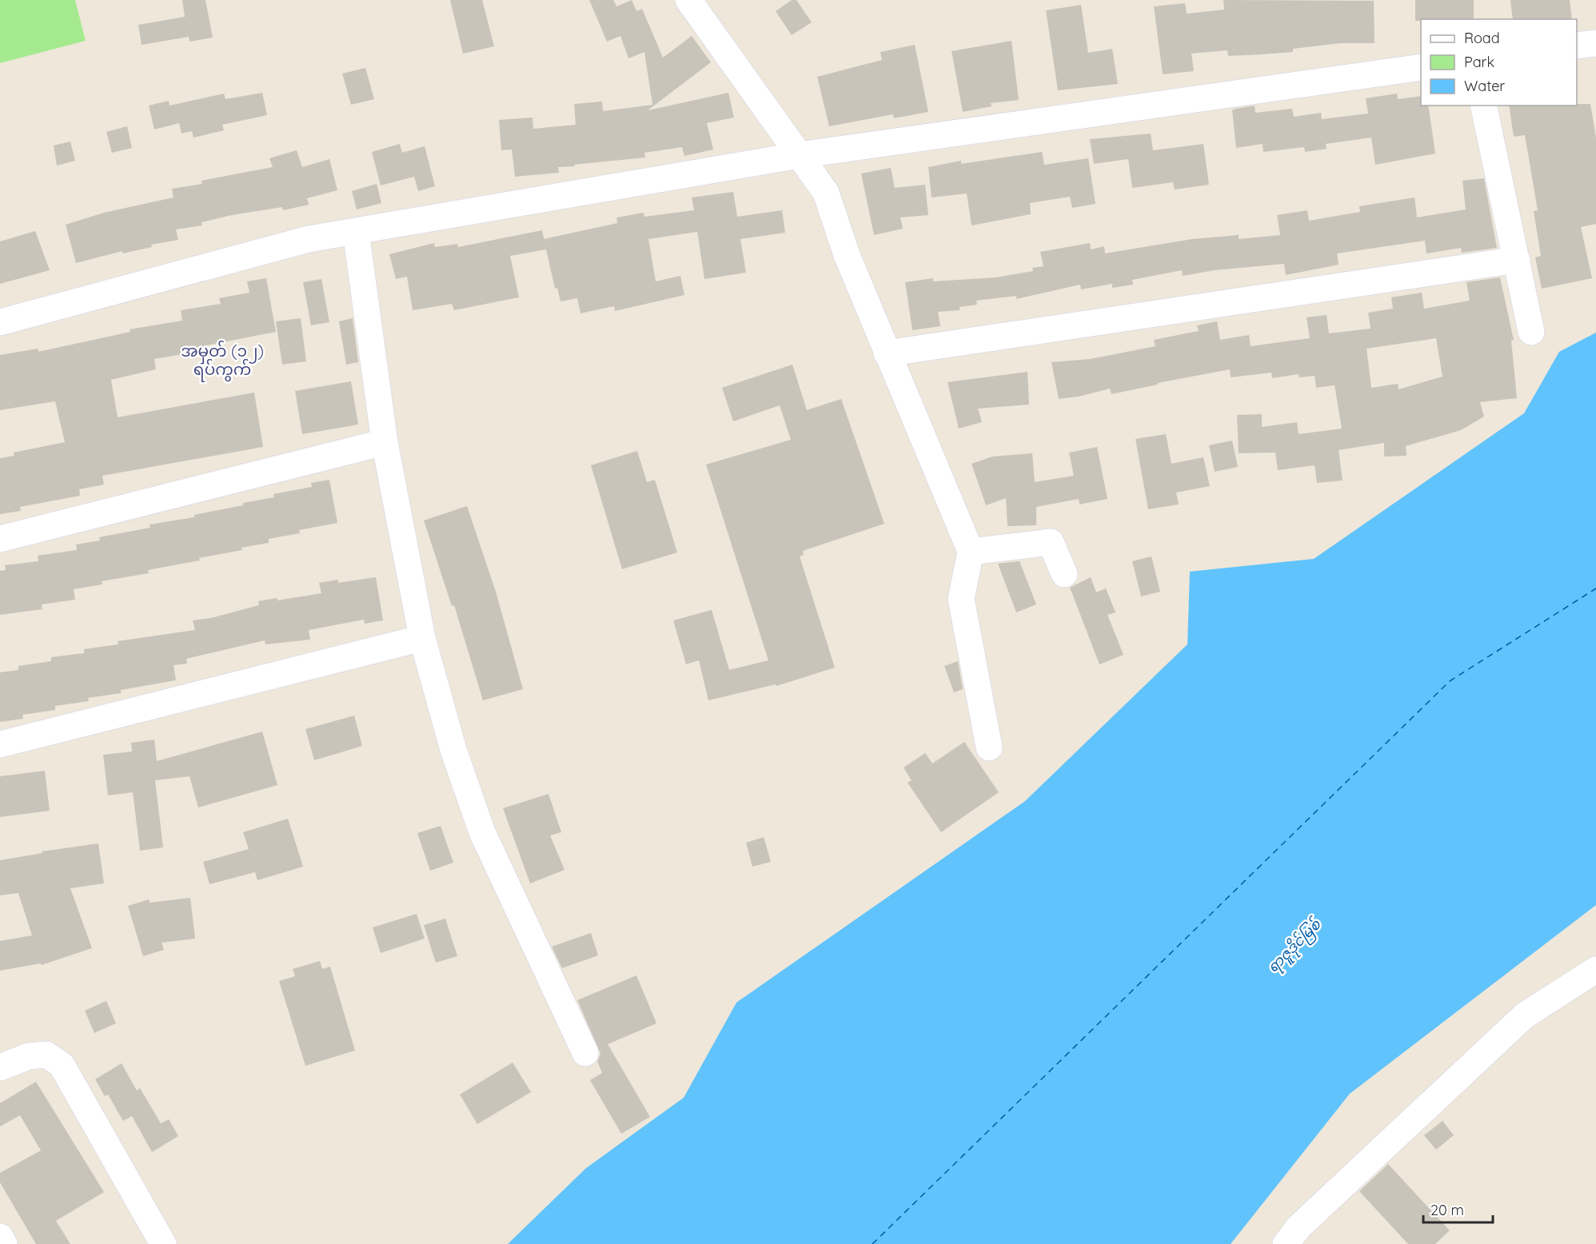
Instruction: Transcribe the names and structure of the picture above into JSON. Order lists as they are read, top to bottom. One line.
{"districts":["အမှတ် (၁၂) ရပ်ကွက်"],"water":["ရာဇူဒိုင်မြစ်"],"legend":["Road","Park","Water"],"scale_bar":"20 m"}
